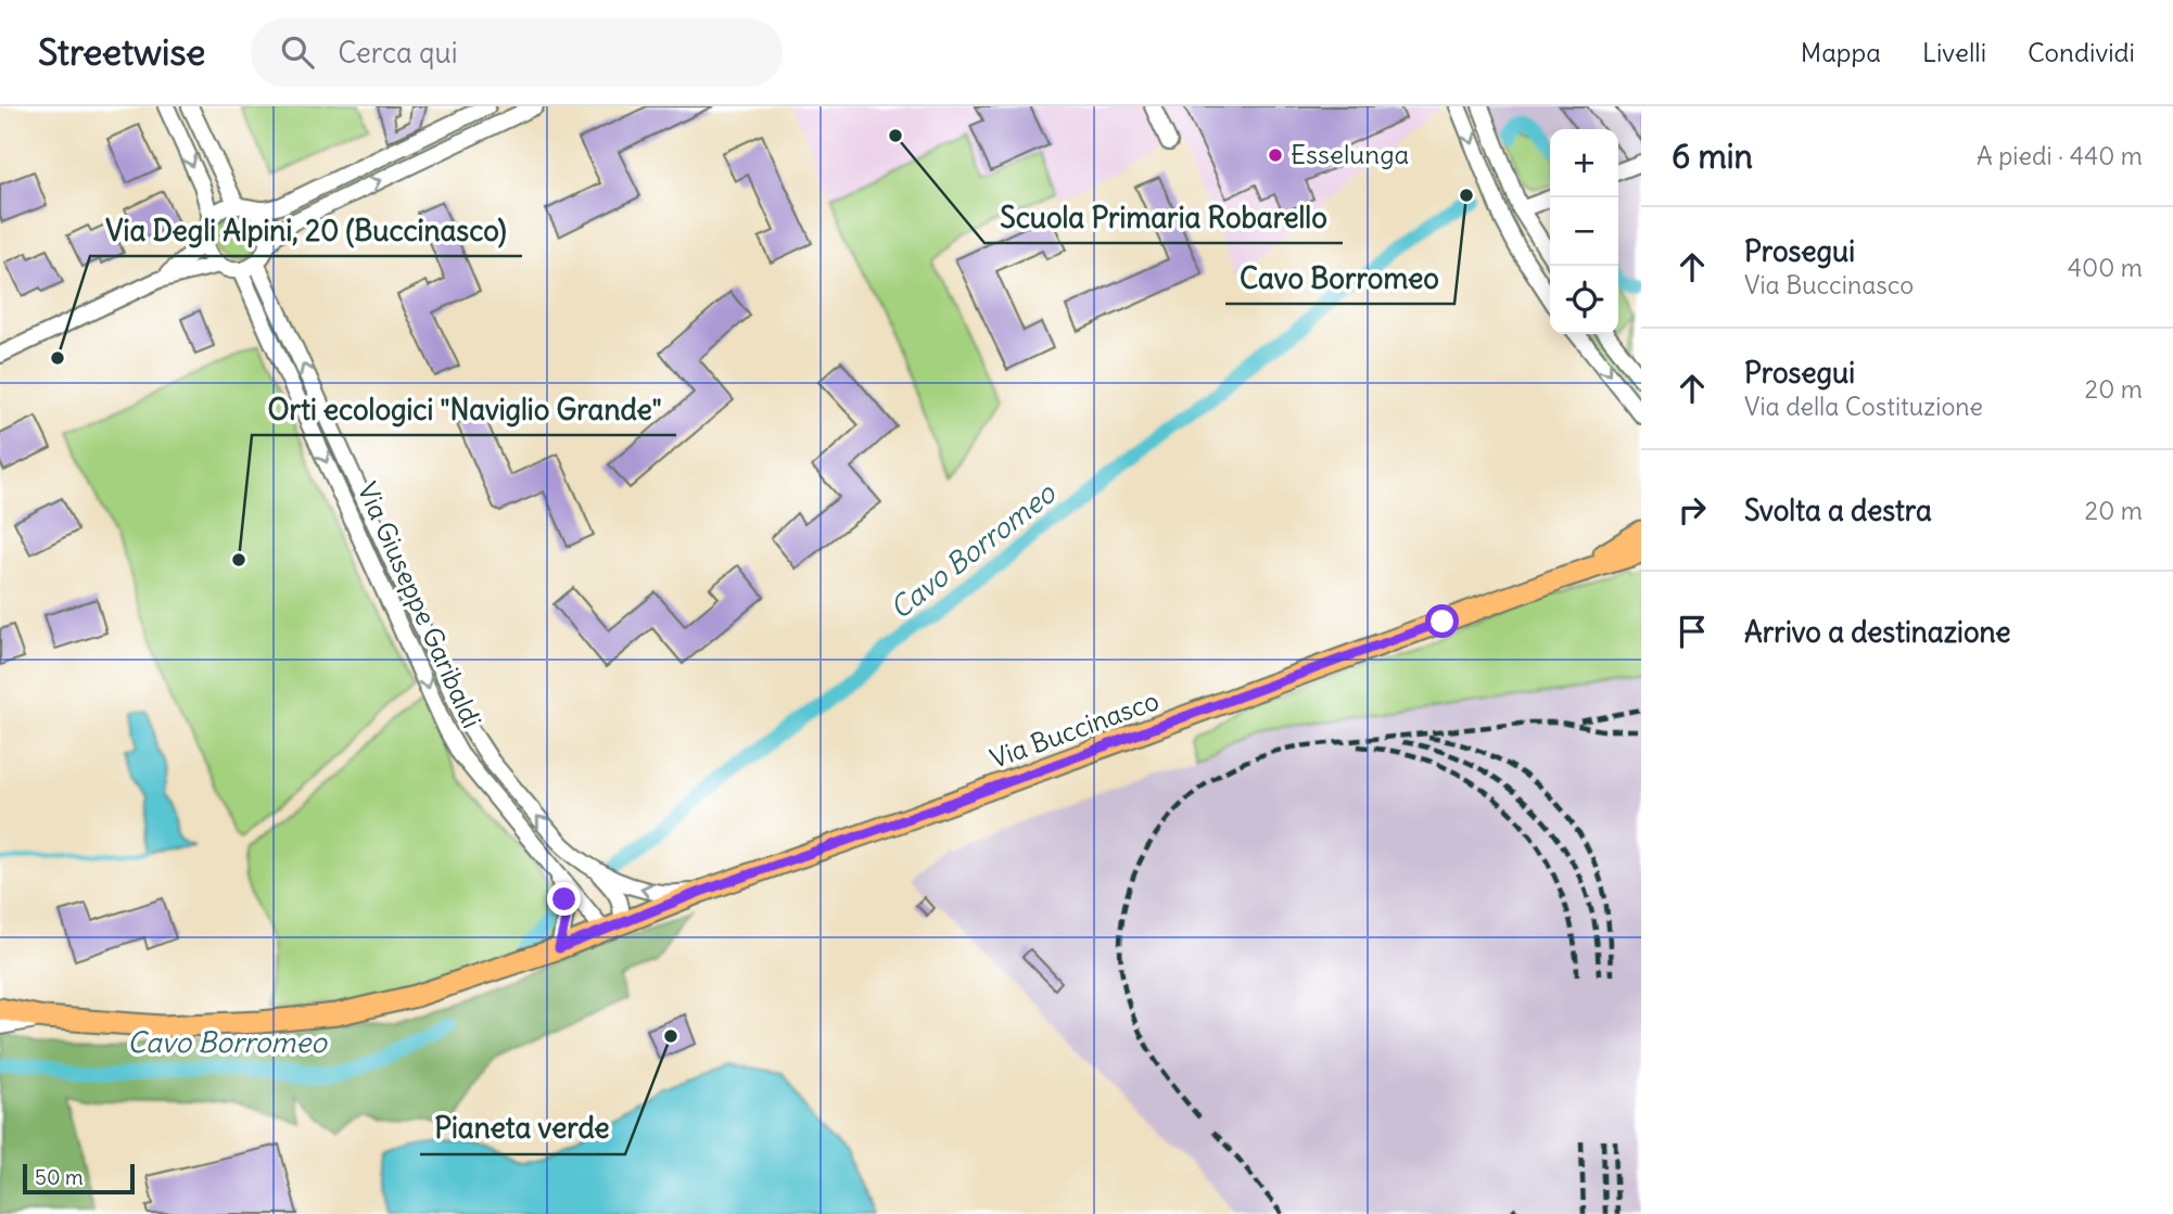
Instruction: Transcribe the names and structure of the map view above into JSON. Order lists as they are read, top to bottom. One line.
{"streets":{"main road":["Via Buccinasco"],"street":["Via Giuseppe Garibaldi"]},"crossings":[["Via Giuseppe Garibaldi","Via Buccinasco"]],"water":["Cavo Borromeo"],"places":["Scuola Primaria Robarello","Esselunga","Cavo Borromeo","Via Degli Alpini, 20 (Buccinasco)","Orti ecologici \"Naviglio Grande\"","Pianeta verde"],"scale_bar":"50 m","page":{"header":"Streetwise","search":"Cerca qui","nav":["Mappa","Livelli","Condividi"],"heading":["6 min","A piedi · 440 m"],"map_buttons":["+","−"],"list":[["Prosegui","Via Buccinasco","400 m"],["Prosegui","Via della Costituzione","20 m"],["Svolta a destra","20 m"],"Arrivo a destinazione"],"scale":"50 m"}}
